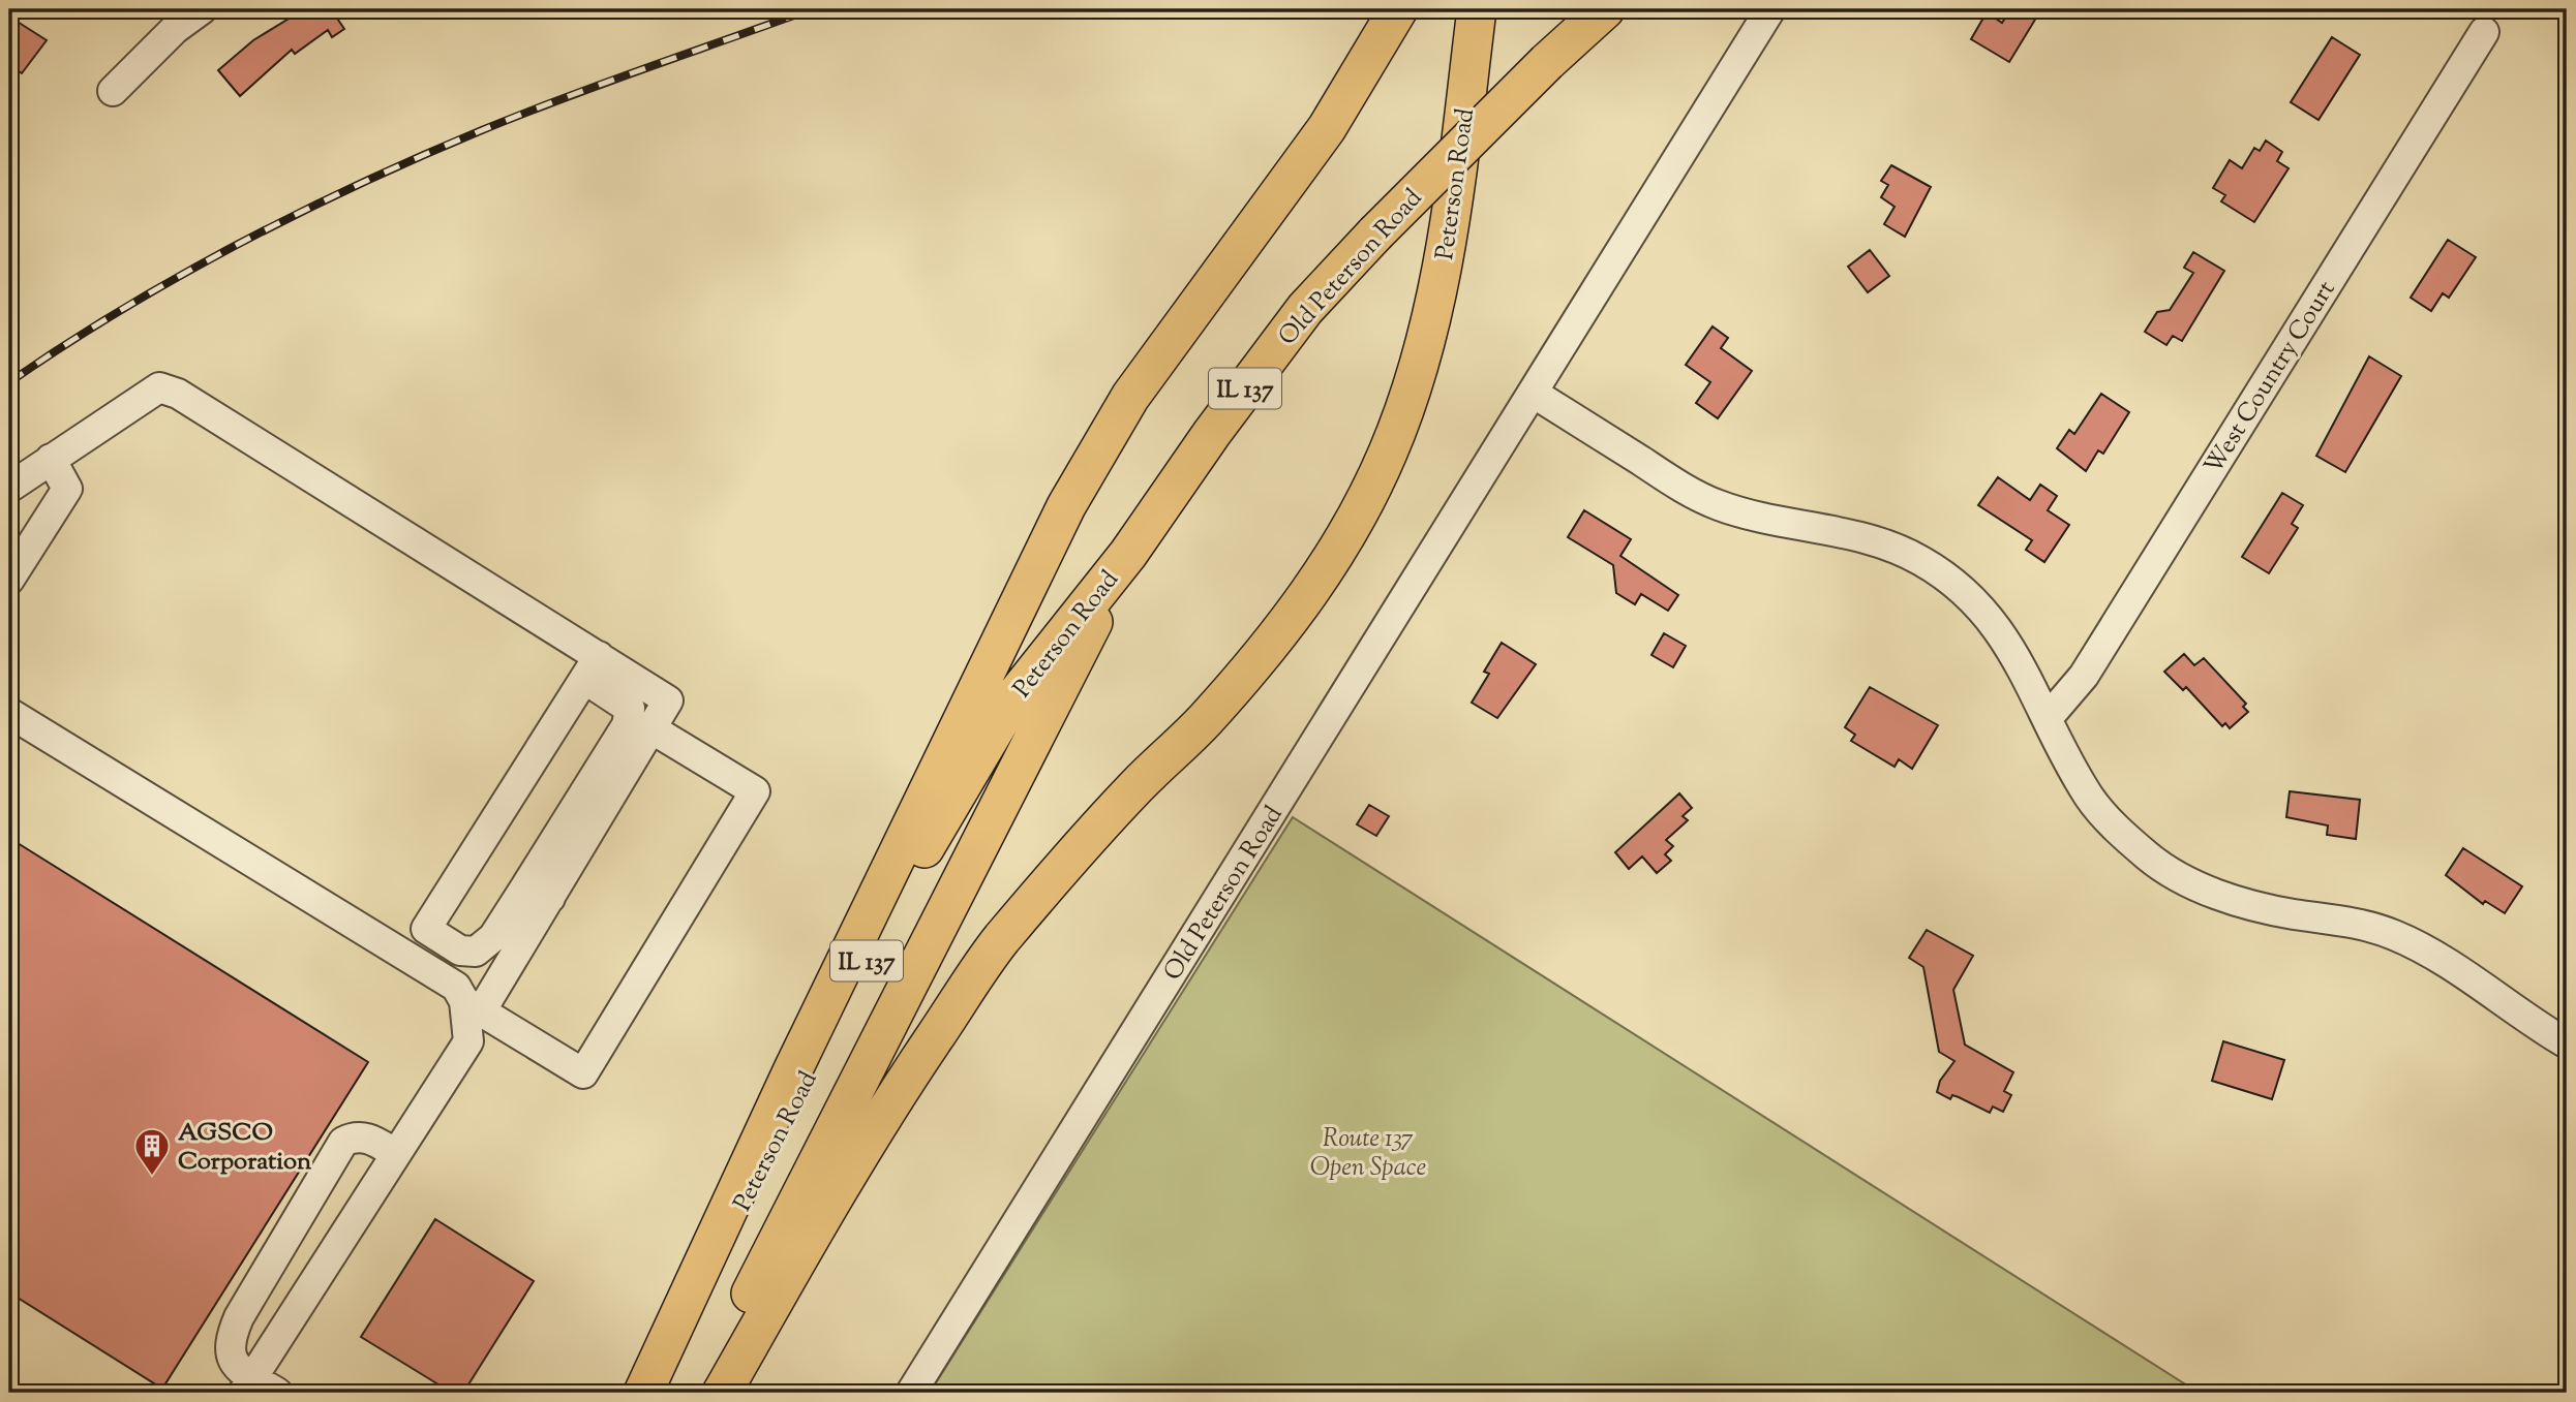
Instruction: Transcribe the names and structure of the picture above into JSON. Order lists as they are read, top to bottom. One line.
{"streets":{"main road":["Peterson Road","Old Peterson Road","IL 137"],"street":["West Country Court"]},"crossings":[["Peterson Road","Old Peterson Road"]],"parks":["Route 137 Open Space"],"places":{"building":["AGSCO Corporation"]}}
